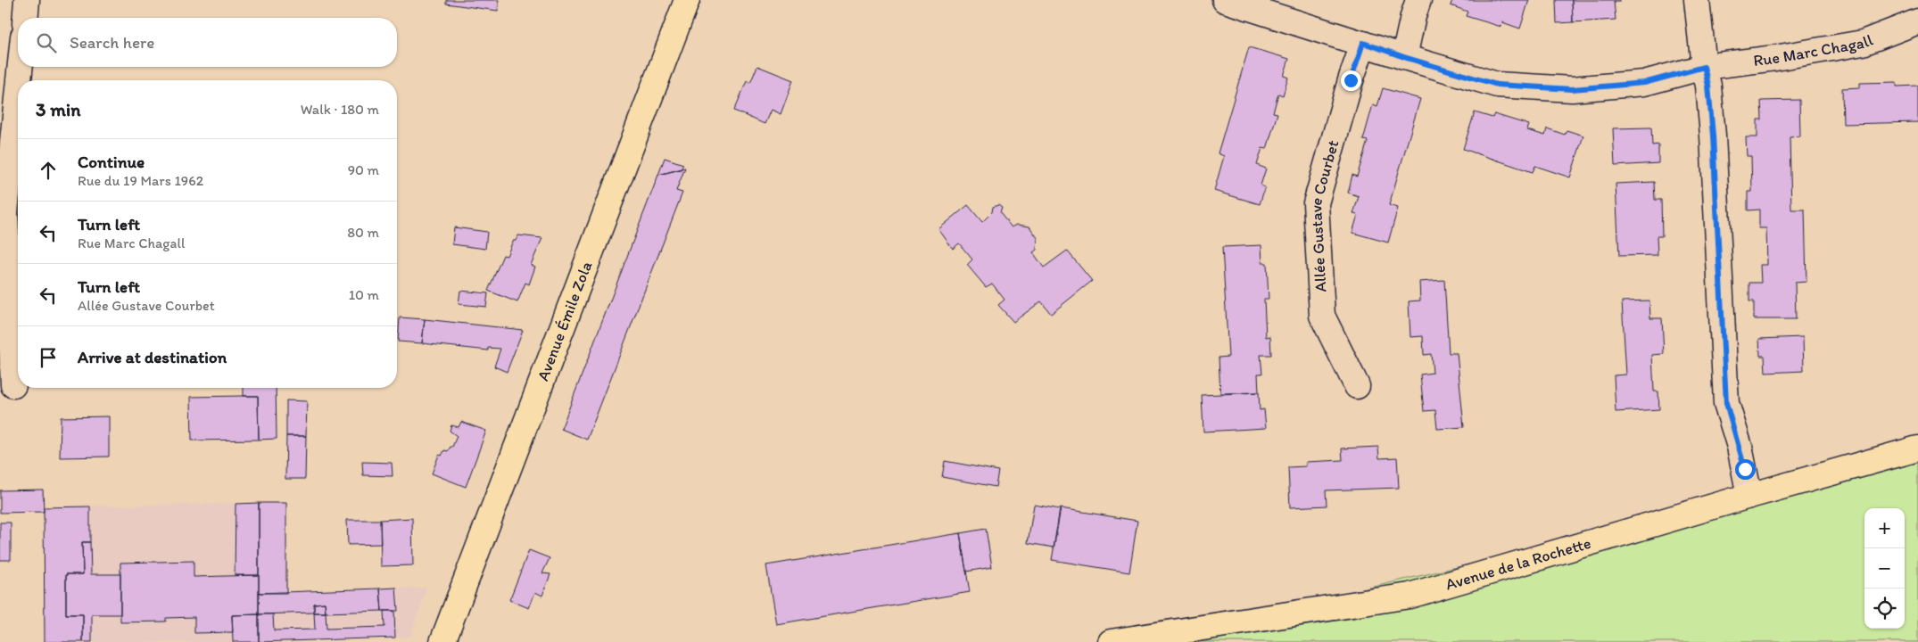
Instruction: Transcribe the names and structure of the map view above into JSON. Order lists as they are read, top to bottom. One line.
{"streets":{"main road":["Avenue Émile Zola","Avenue de la Rochette"],"street":["Rue Marc Chagall","Allée Gustave Courbet"]},"crossings":[["Rue Marc Chagall","Allée Gustave Courbet"]],"page":{"search":"Search here","heading":["3 min","Walk · 180 m"],"list":[["Continue","Rue du 19 Mars 1962","90 m"],["Turn left","Rue Marc Chagall","80 m"],["Turn left","Allée Gustave Courbet","10 m"],"Arrive at destination"],"map_buttons":["+","−"]}}
